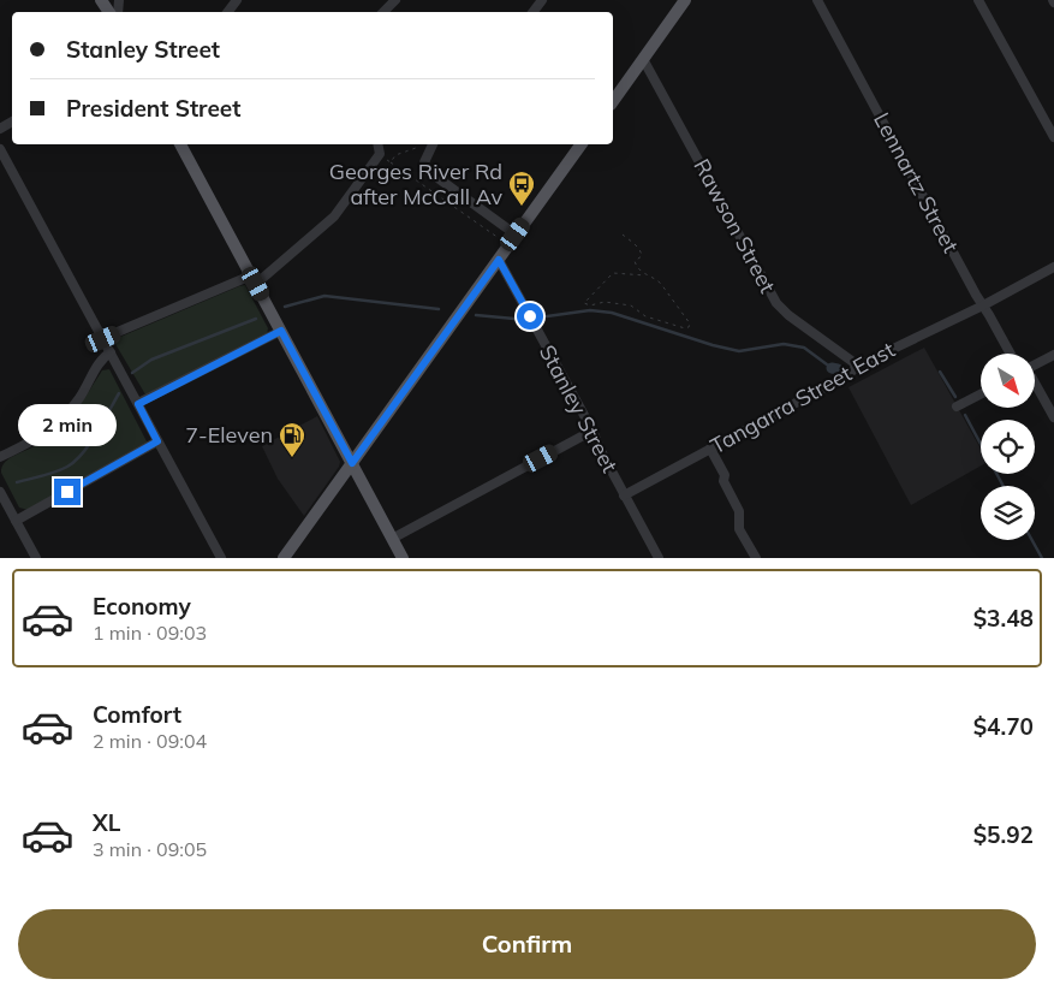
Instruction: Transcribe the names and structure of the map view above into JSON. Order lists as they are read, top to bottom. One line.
{"streets":{"street":["Lennartz Street","Rawson Street","Tangarra Street East","Stanley Street"]},"crossings":[["Lennartz Street","Tangarra Street East"],["Rawson Street","Tangarra Street East"],["Tangarra Street East","Stanley Street"]],"places":{"bus stop":["Georges River Rd after McCall Av"],"fuel station":["7-Eleven"]},"north":"bottom right","page":{"banner":["Stanley Street","President Street"],"bubble":"2 min","list":[{"name":"Economy","note":"1 min · 09:03","value":"$3.48"},{"name":"Comfort","note":"2 min · 09:04","value":"$4.70"},{"name":"XL","note":"3 min · 09:05","value":"$5.92"}],"buttons":"Confirm"}}
